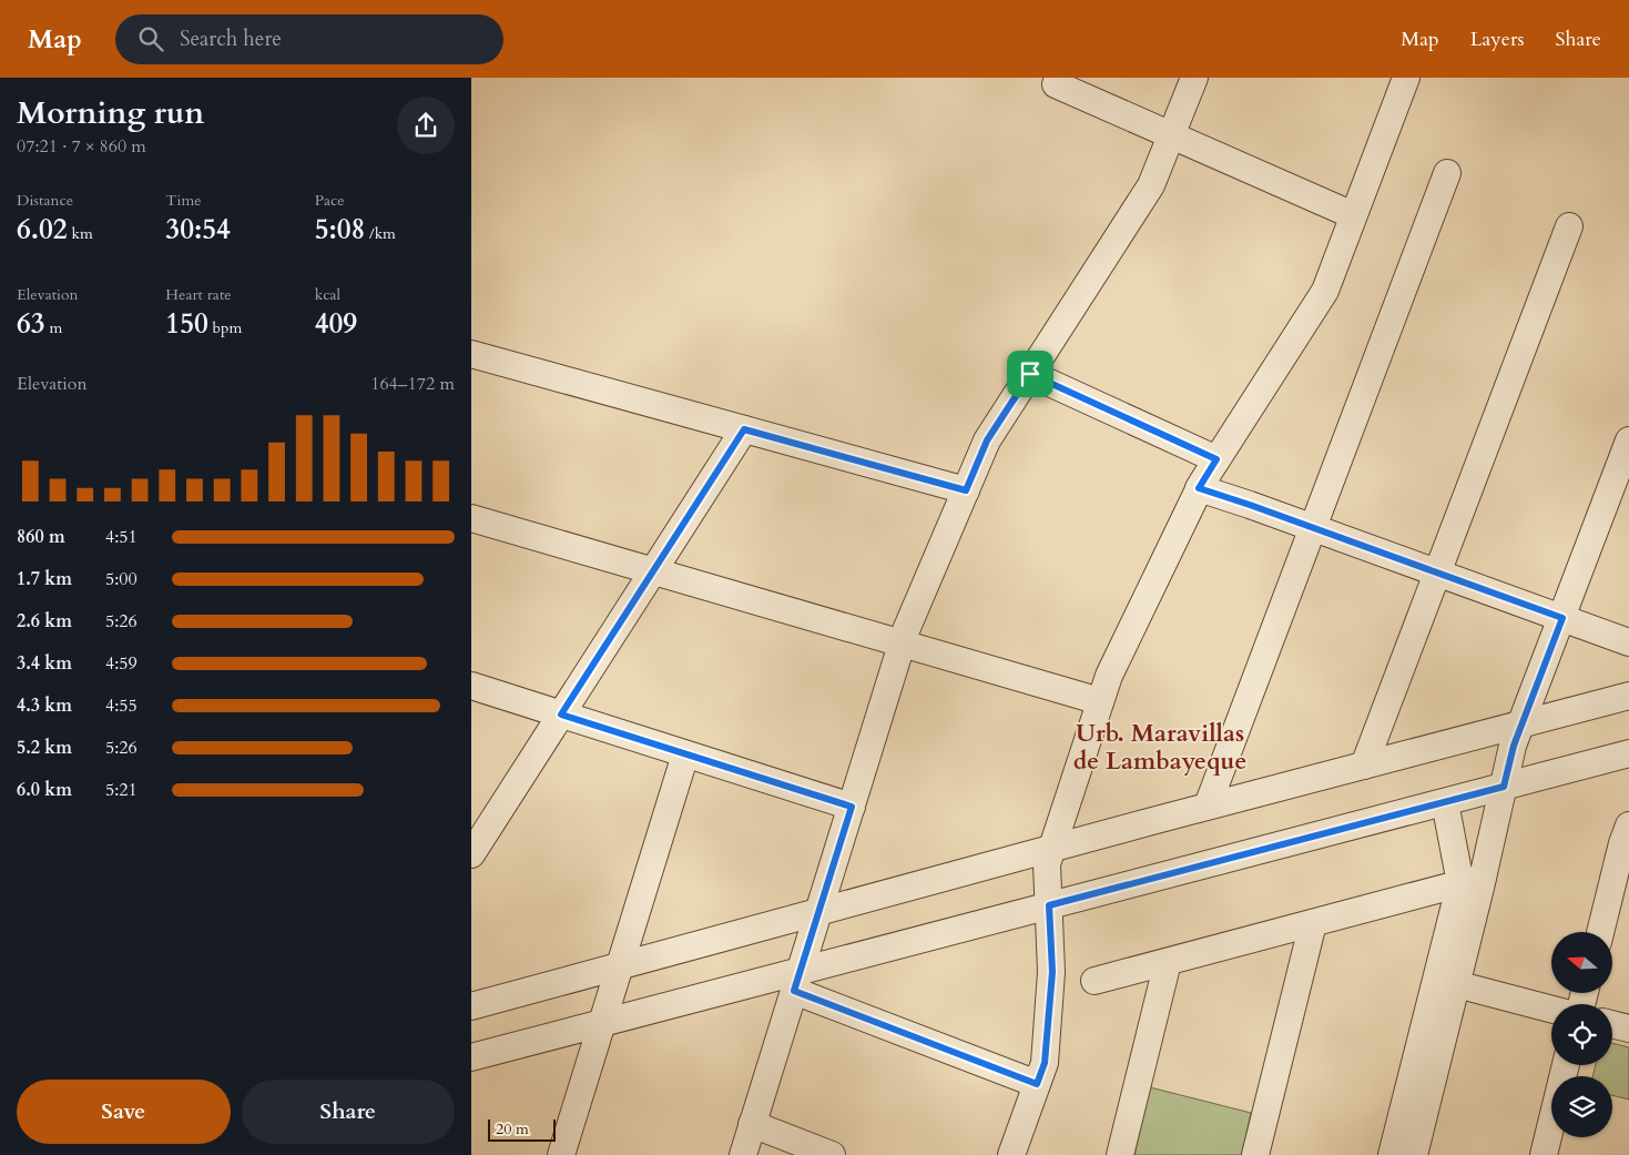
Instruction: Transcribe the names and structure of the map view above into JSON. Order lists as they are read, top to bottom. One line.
{"districts":["Urb. Maravillas de Lambayeque"],"scale_bar":"20 m","north":"left","page":{"header":"Map","search":"Search here","nav":["Map","Layers","Share"],"heading":["Morning run","07:21 · 7 × 860 m"],"stats":[["Distance","6.02 km"],["Time","30:54"],["Pace","5:08 /km"],["Elevation","63 m"],["Heart rate","150 bpm"],["kcal","409"]],"chart":["Elevation","164–172 m"],"list":[{"name":"860 m","note":"4:51"},{"name":"1.7 km","note":"5:00"},{"name":"2.6 km","note":"5:26"},{"name":"3.4 km","note":"4:59"},{"name":"4.3 km","note":"4:55"},{"name":"5.2 km","note":"5:26"},{"name":"6.0 km","note":"5:21"}],"buttons":["Save","Share"],"scale":"20 m"}}
